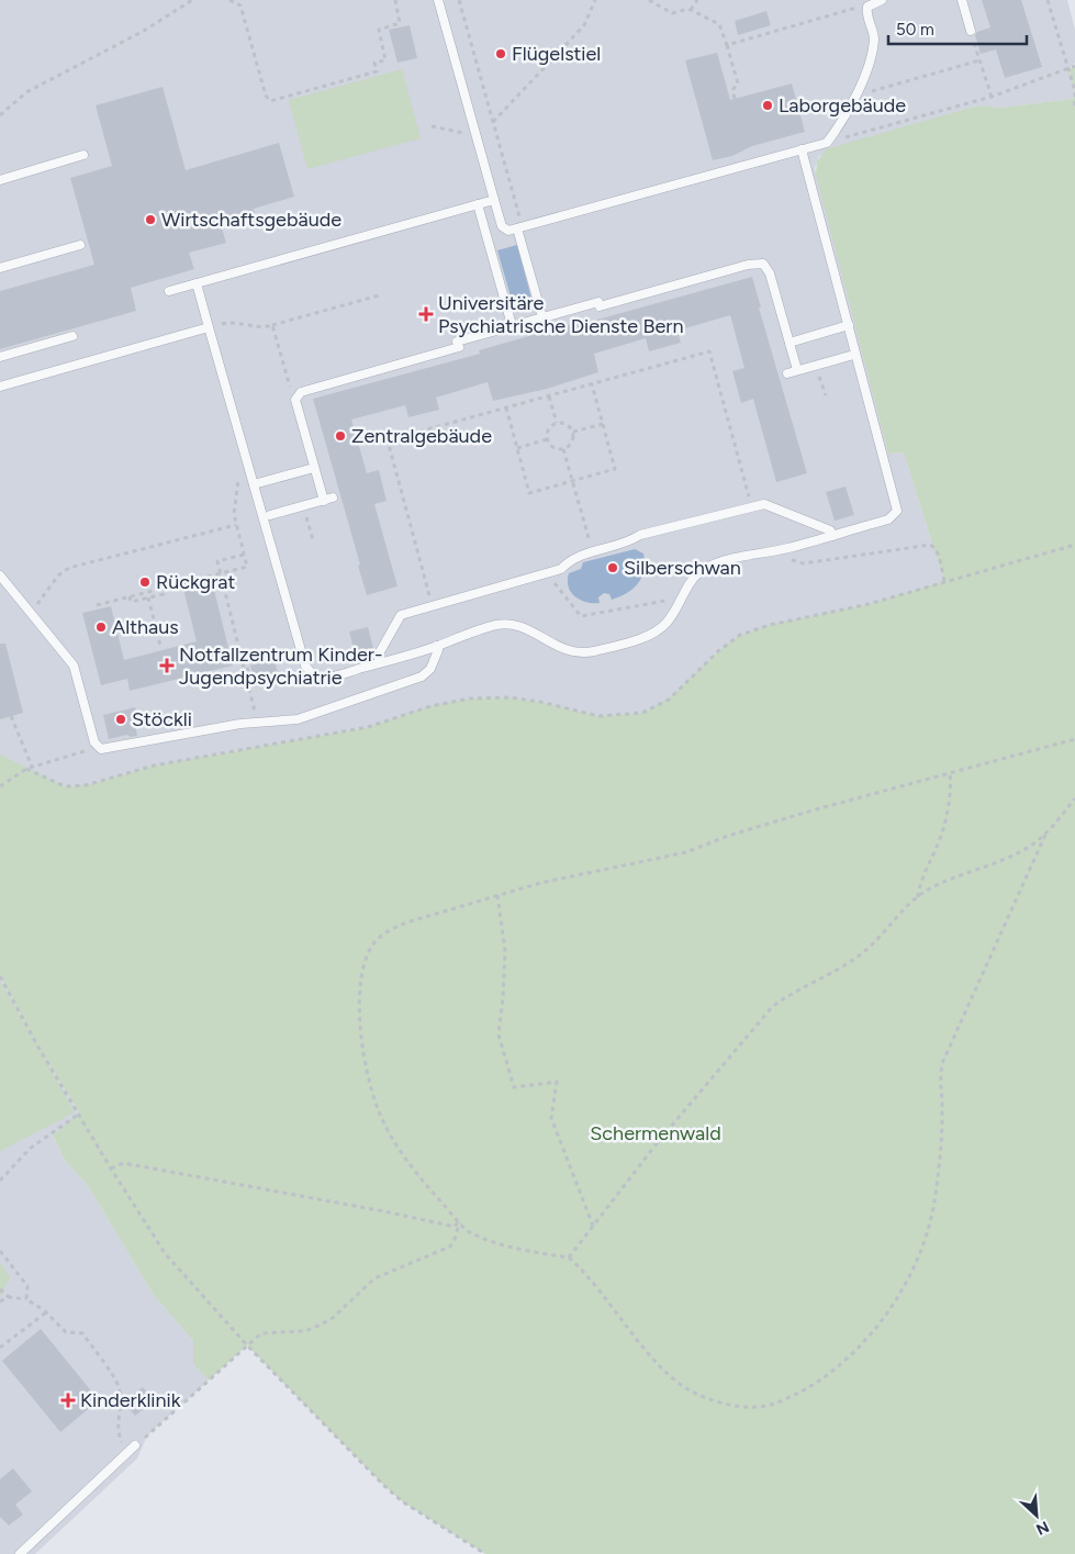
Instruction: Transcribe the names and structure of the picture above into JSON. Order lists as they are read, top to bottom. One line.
{"parks":["Schermenwald"],"places":{"other":["Flügelstiel","Laborgebäude","Wirtschaftsgebäude","Zentralgebäude","Silberschwan","Rückgrat","Althaus","Stöckli"],"health":["Universitäre Psychiatrische Dienste Bern","Notfallzentrum Kinder- Jugendpsychiatrie","Kinderklinik"]},"scale_bar":"50 m","north":"bottom right"}
